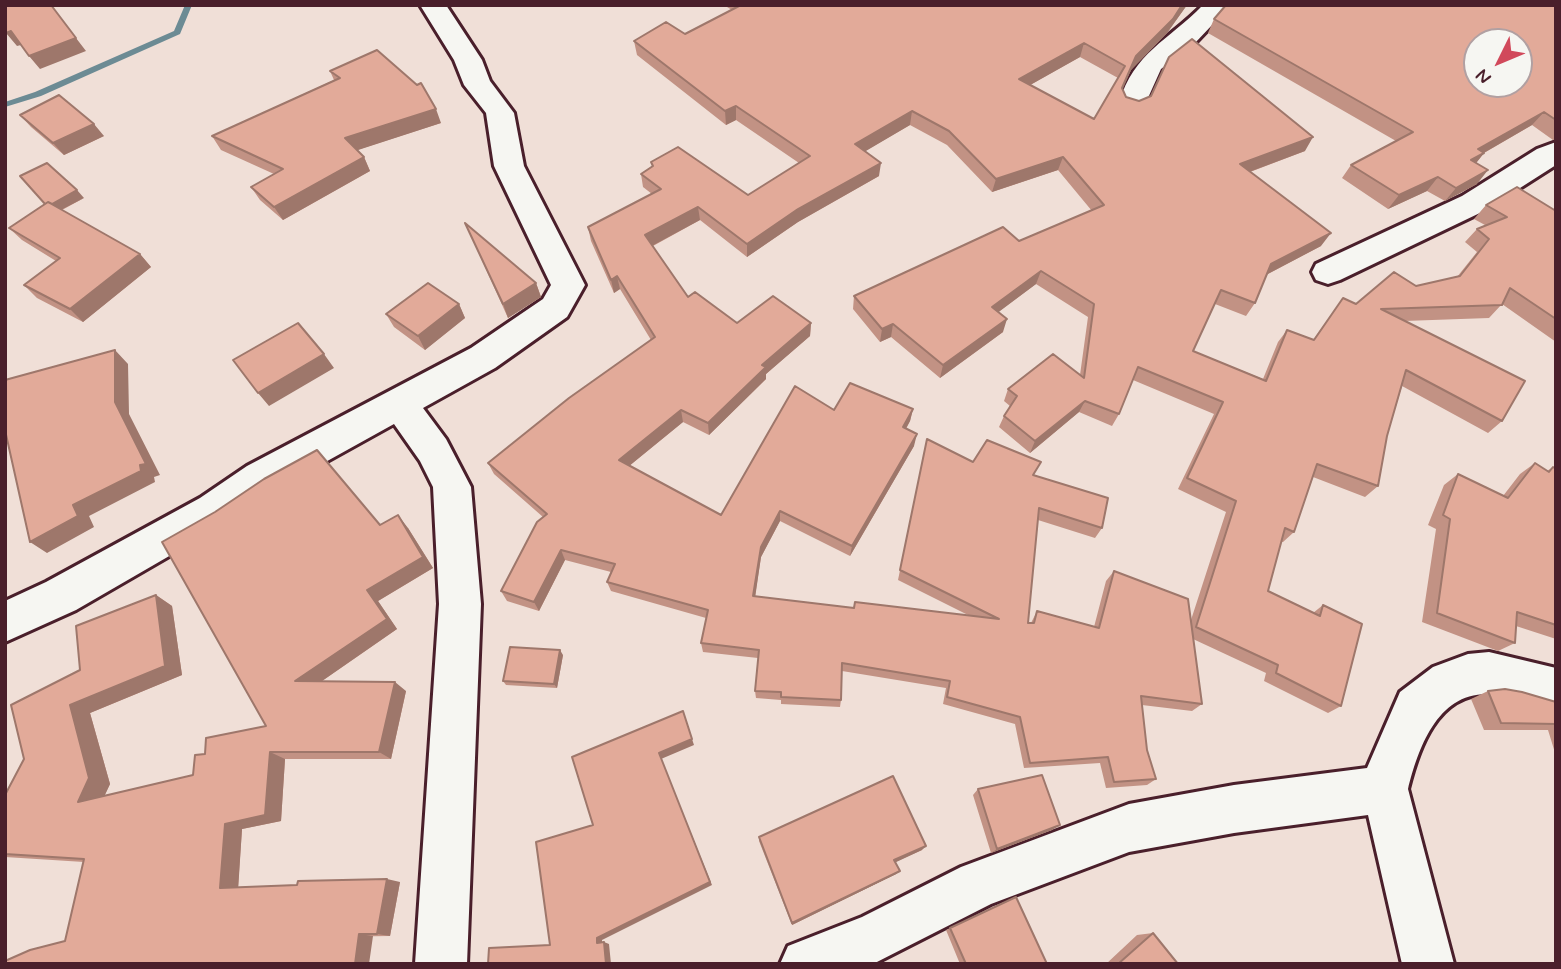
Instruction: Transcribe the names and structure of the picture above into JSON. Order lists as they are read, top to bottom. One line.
{"north":"bottom left"}
